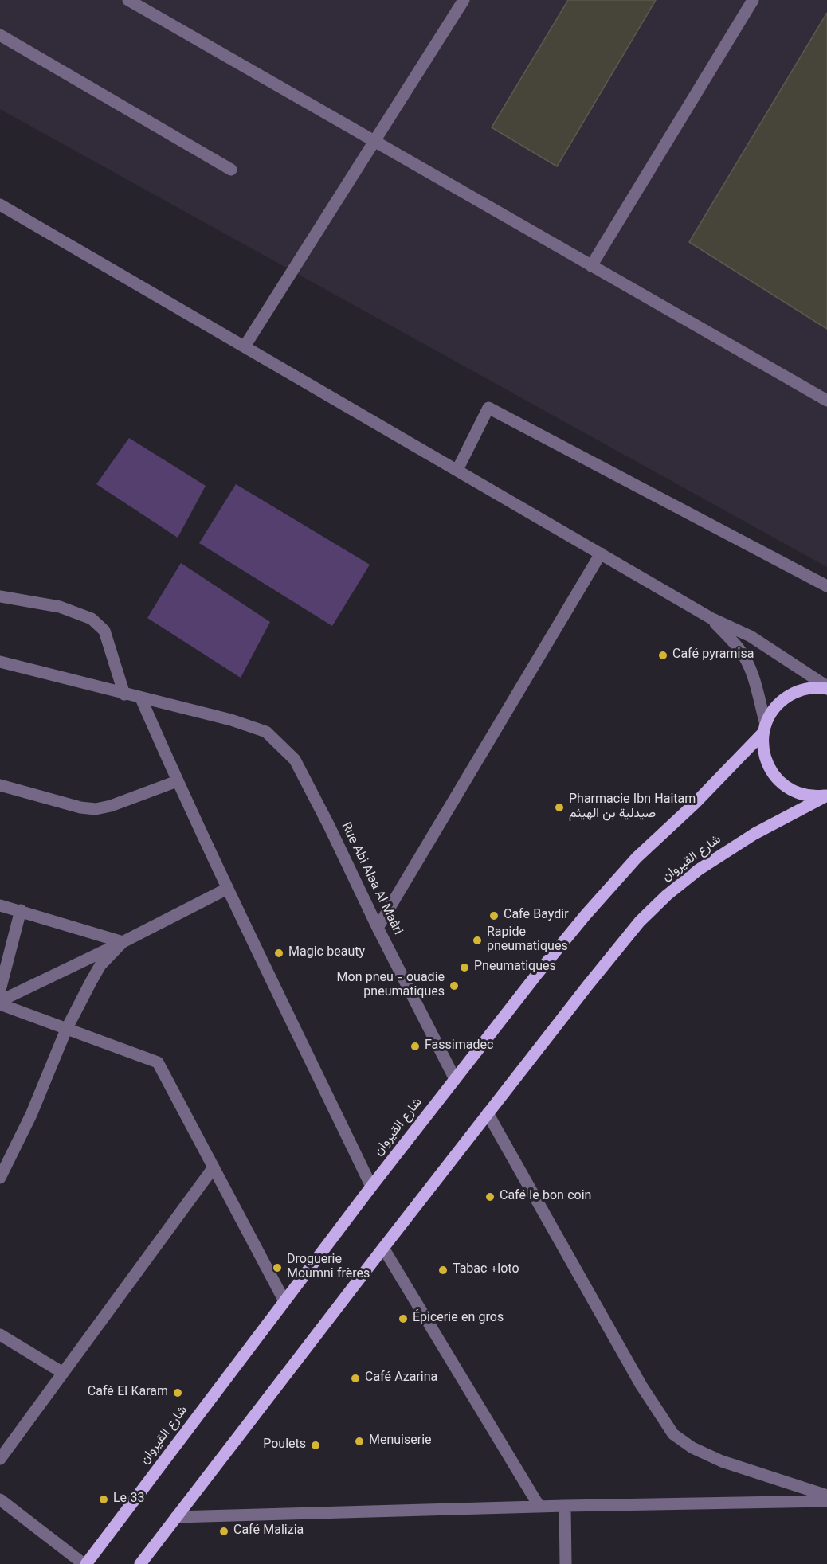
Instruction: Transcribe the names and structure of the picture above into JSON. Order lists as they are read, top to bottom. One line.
{"streets":{"main road":["شارع القيروان"],"street":["Rue Abi Alaa Al Maâri"]},"crossings":[["شارع القيروان","Rue Abi Alaa Al Maâri"]],"places":["Café pyramisa","Pharmacie Ibn Haitam صيدلية بن الهيثم","Cafe Baydir","Rapide pneumatiques","Magic beauty","Pneumatiques","Mon pneu - ouadie pneumatiques","Fassimadec","Café le bon coin","Droguerie Moumni frères","Tabac +loto","Épicerie en gros","Café Azarina","Café El Karam","Menuiserie","Poulets","Le 33","Café Malizia"]}
